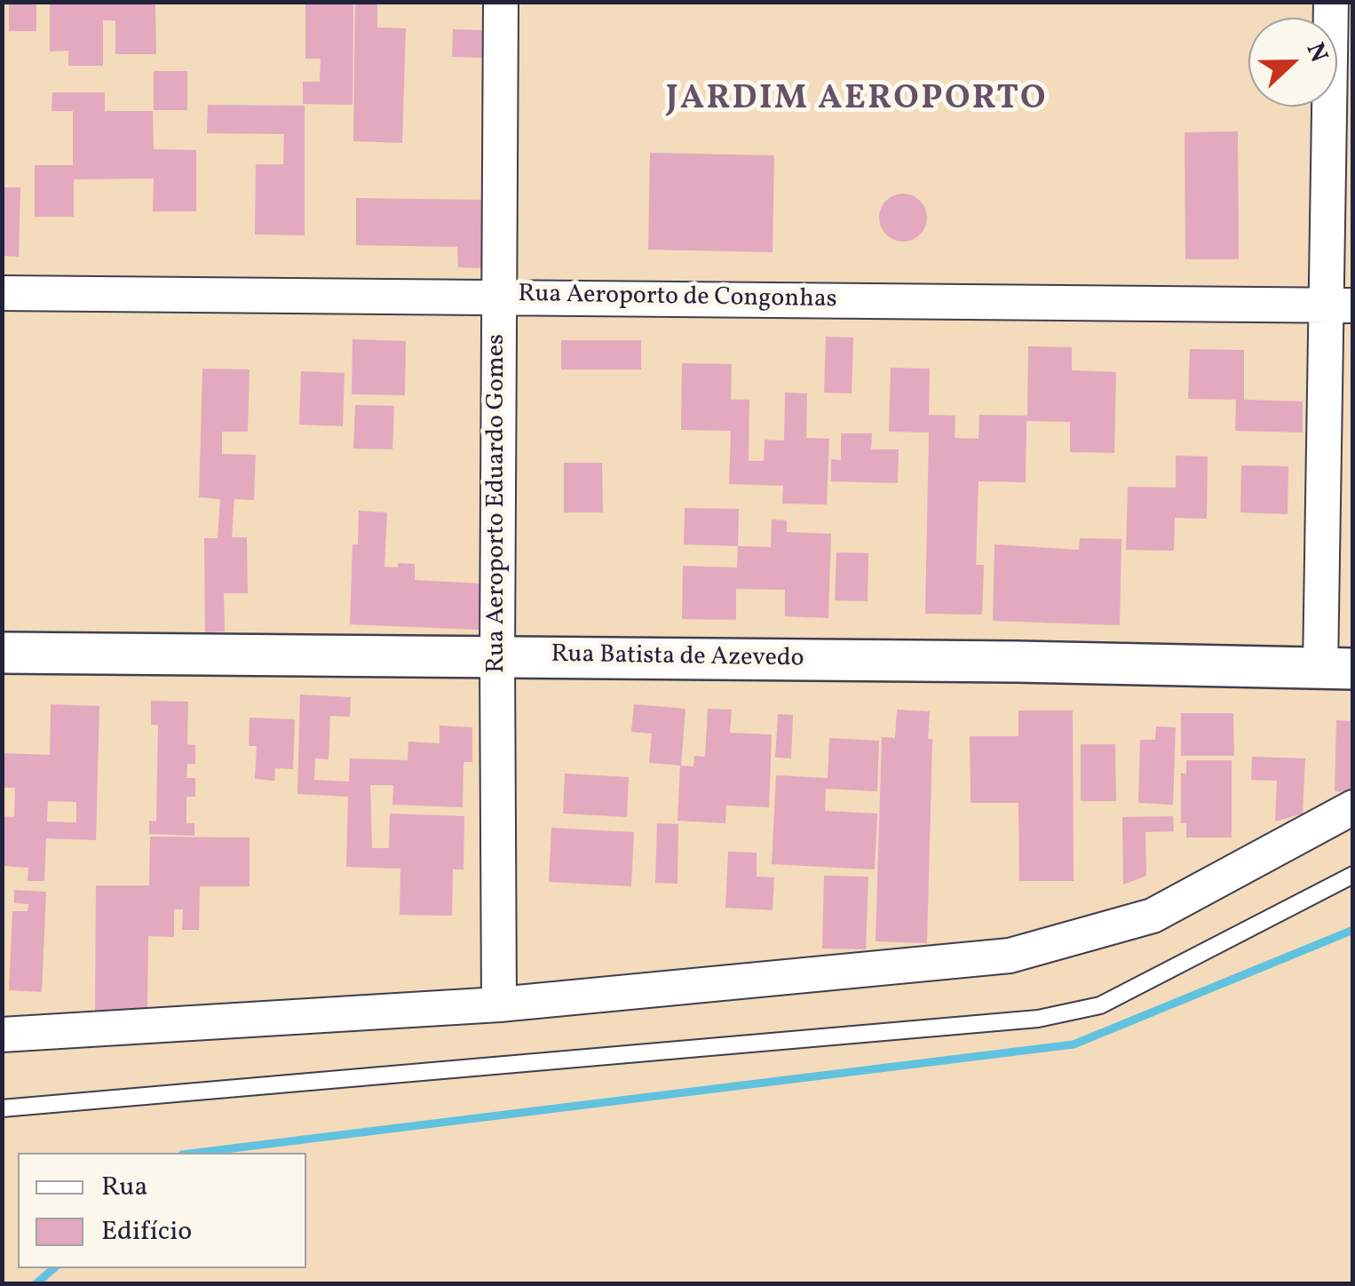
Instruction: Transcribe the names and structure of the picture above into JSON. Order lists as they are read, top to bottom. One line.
{"streets":{"street":["Rua Aeroporto de Congonhas","Rua Aeroporto Eduardo Gomes","Rua Batista de Azevedo"]},"crossings":[["Rua Aeroporto de Congonhas","Rua Aeroporto Eduardo Gomes"],["Rua Aeroporto Eduardo Gomes","Rua Batista de Azevedo"]],"districts":["JARDIM AEROPORTO"],"legend":["Rua","Edifício"],"north":"right"}
